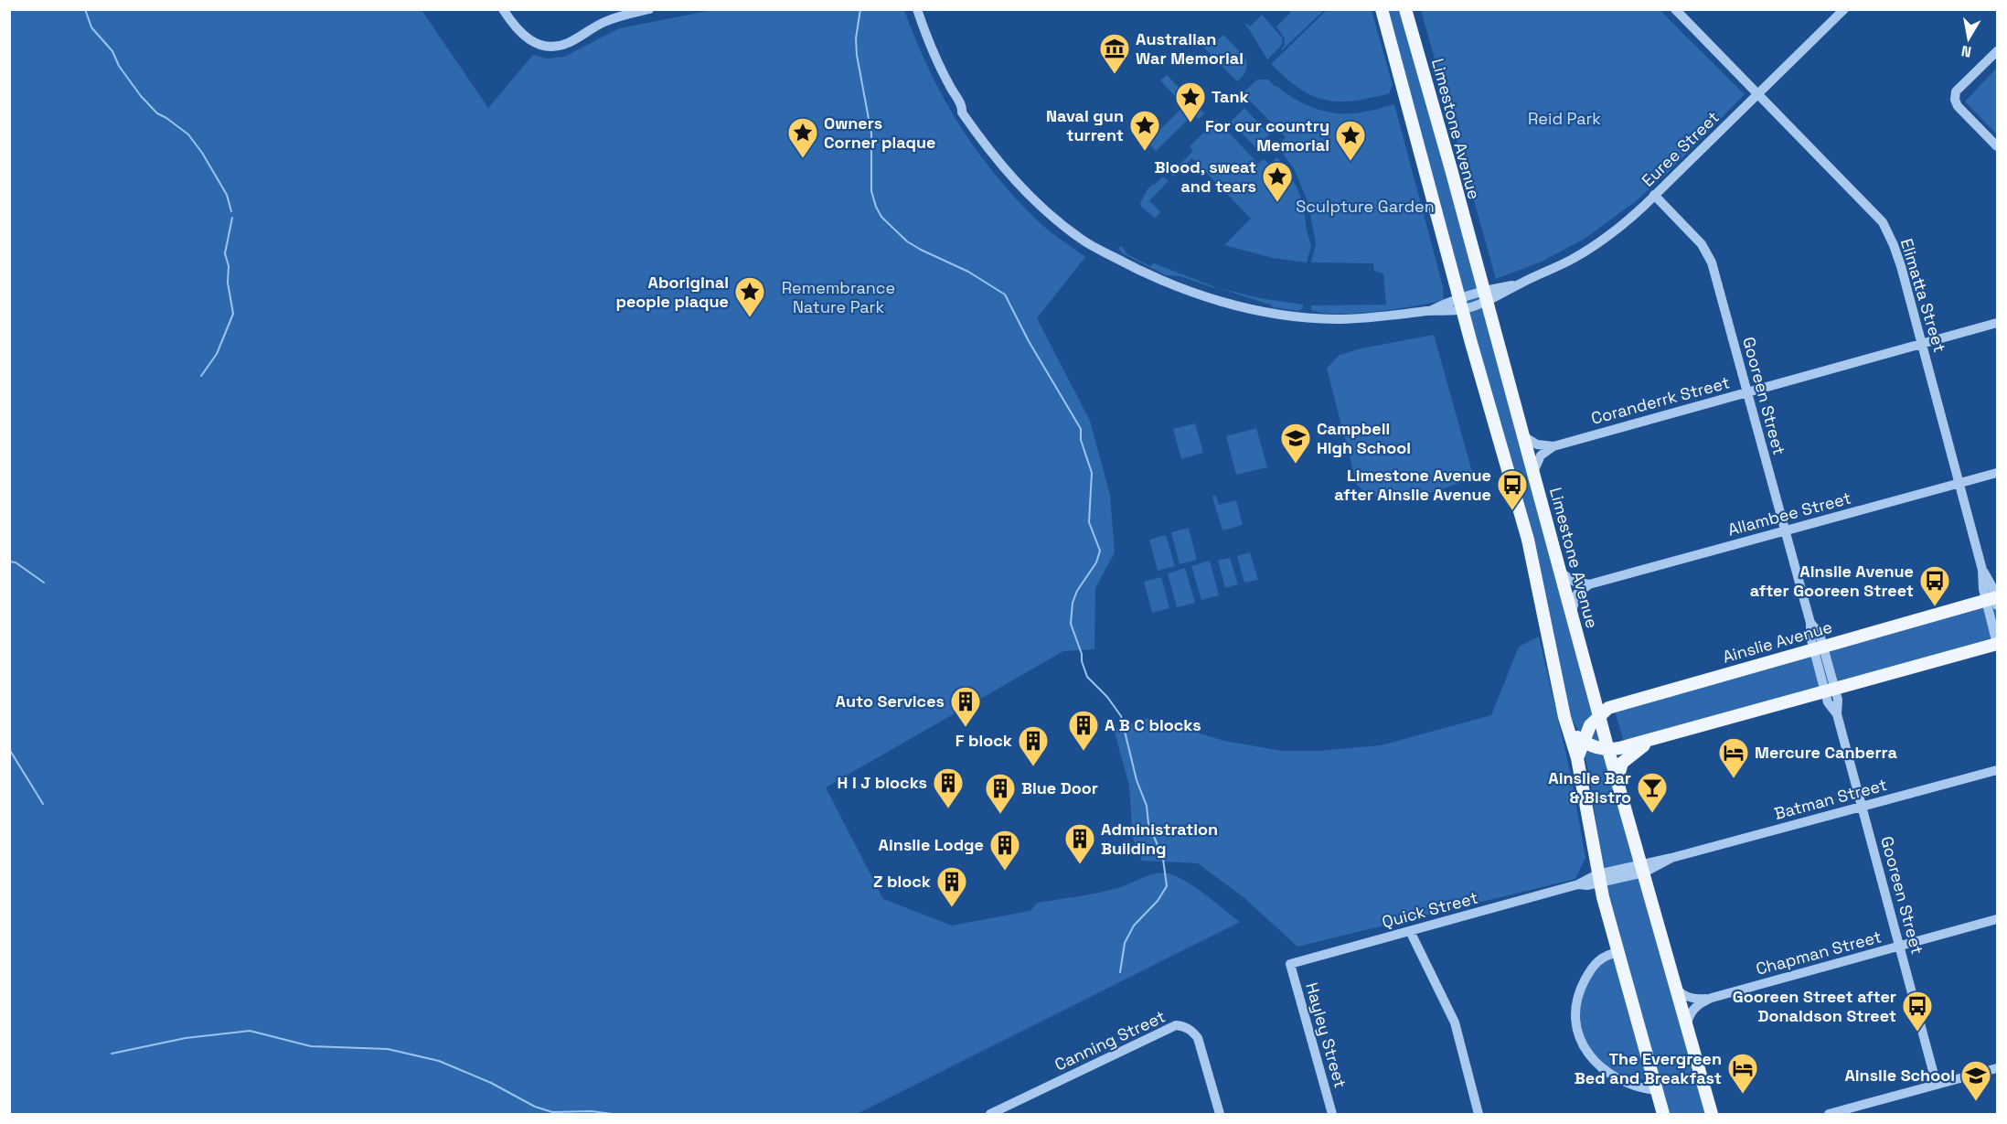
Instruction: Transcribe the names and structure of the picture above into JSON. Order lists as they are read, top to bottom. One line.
{"streets":{"main road":["Limestone Avenue","Ainslie Avenue"],"street":["Euree Street","Elimatta Street","Gooreen Street","Coranderrk Street","Allambee Street","Batman Street","Quick Street","Chapman Street","Hayley Street","Canning Street"]},"crossings":[["Limestone Avenue","Euree Street"],["Limestone Avenue","Ainslie Avenue"],["Limestone Avenue","Batman Street"],["Limestone Avenue","Chapman Street"],["Euree Street","Elimatta Street"],["Euree Street","Gooreen Street"],["Elimatta Street","Coranderrk Street"],["Elimatta Street","Allambee Street"],["Elimatta Street","Ainslie Avenue"],["Gooreen Street","Coranderrk Street"],["Gooreen Street","Allambee Street"],["Gooreen Street","Ainslie Avenue"],["Gooreen Street","Batman Street"],["Gooreen Street","Chapman Street"],["Batman Street","Quick Street"],["Quick Street","Hayley Street"]],"parks":["Reid Park","Sculpture Garden","Remembrance Nature Park"],"places":{"museum":["Australian War Memorial"],"place":["Tank","Naval gun turrent","Owners Corner plaque","For our country Memorial","Blood, sweat and tears","Aboriginal people plaque"],"school or university":["Campbell High School","Ainslie School"],"bus stop":["Limestone Avenue after Ainslie Avenue","Ainslie Avenue after Gooreen Street","Gooreen Street after Donaldson Street"],"building":["Auto Services","A B C blocks","F block","H I J blocks","Blue Door","Administration Building","Ainslie Lodge","Z block"],"hotel":["Mercure Canberra","The Evergreen Bed and Breakfast"],"bar":["Ainslie Bar & Bistro"]},"north":"bottom"}
